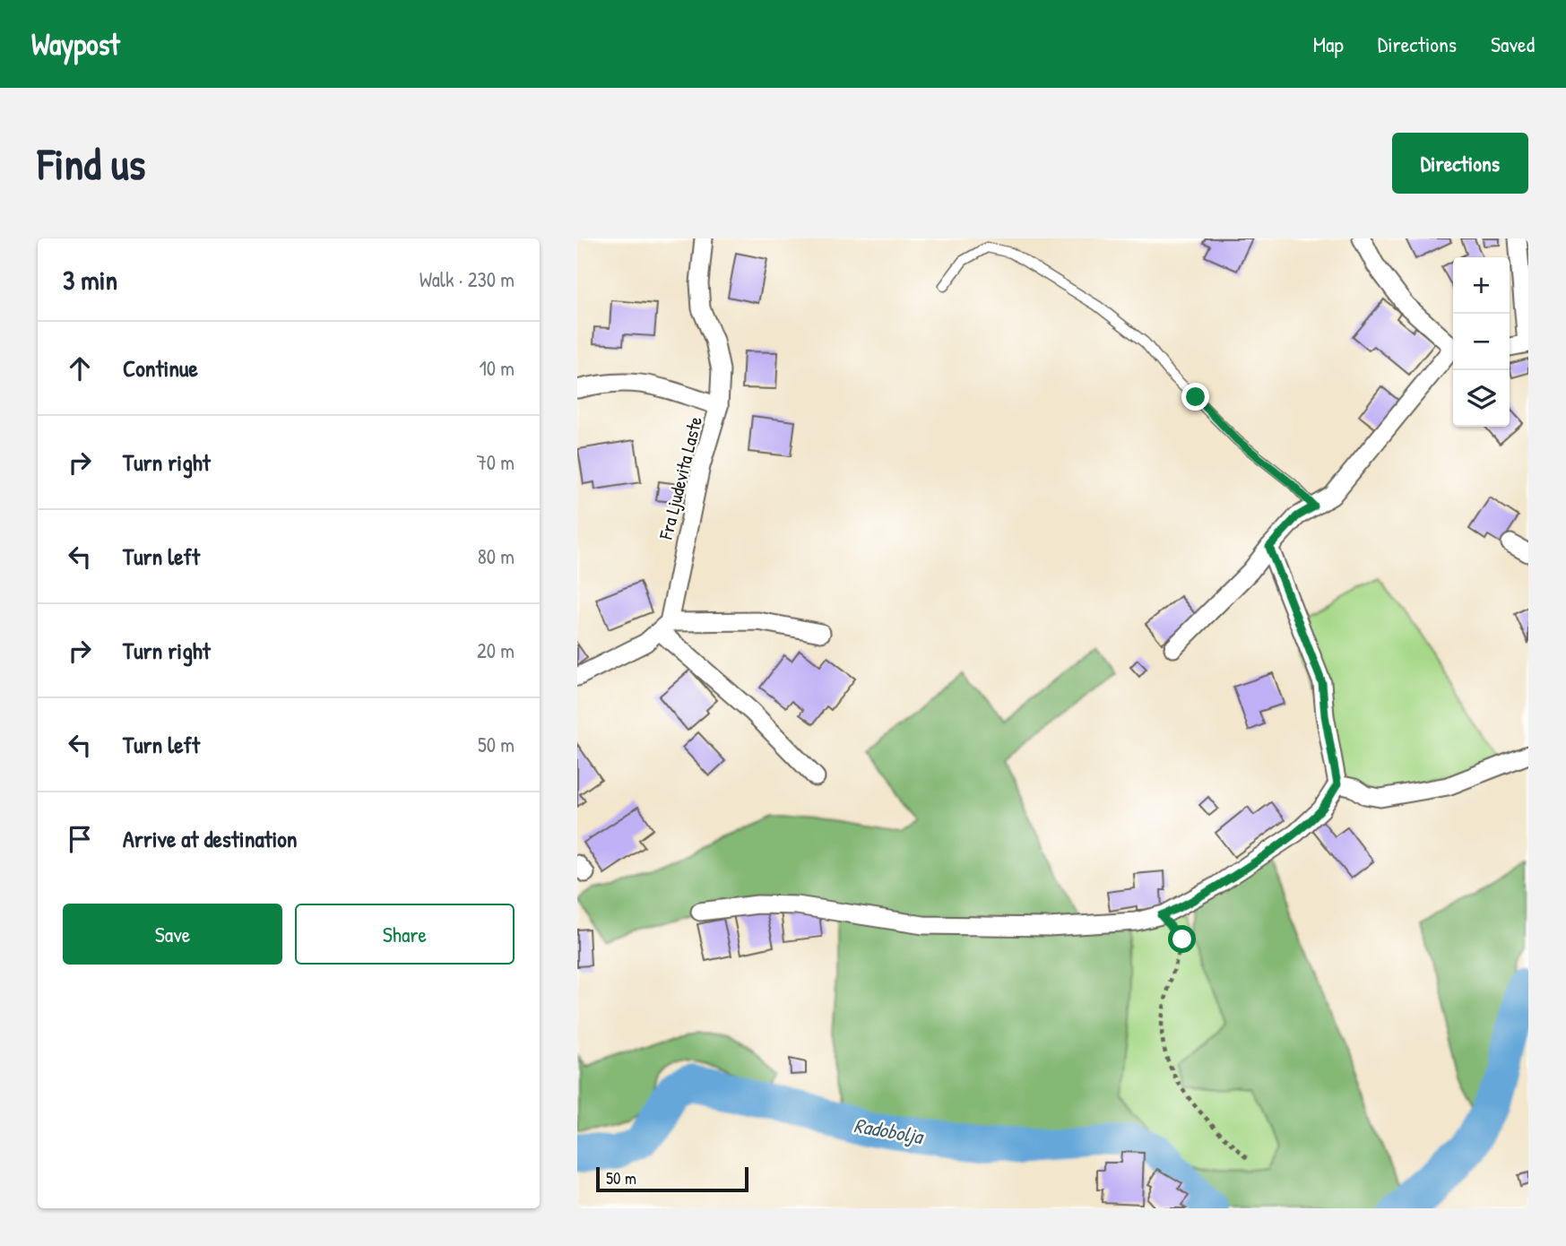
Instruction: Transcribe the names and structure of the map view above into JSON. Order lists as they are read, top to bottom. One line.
{"streets":{"street":["Fra Ljudevita Laste"]},"water":["Radobolja"],"scale_bar":"50 m","page":{"header":"Waypost","nav":["Map","Directions","Saved"],"buttons":["Directions",["Save","Share"]],"title":"Find us","heading":["3 min","Walk · 230 m"],"map_buttons":["+","−"],"list":[["Continue","10 m"],["Turn right","70 m"],["Turn left","80 m"],["Turn right","20 m"],["Turn left","50 m"],"Arrive at destination"],"scale":"50 m"}}
